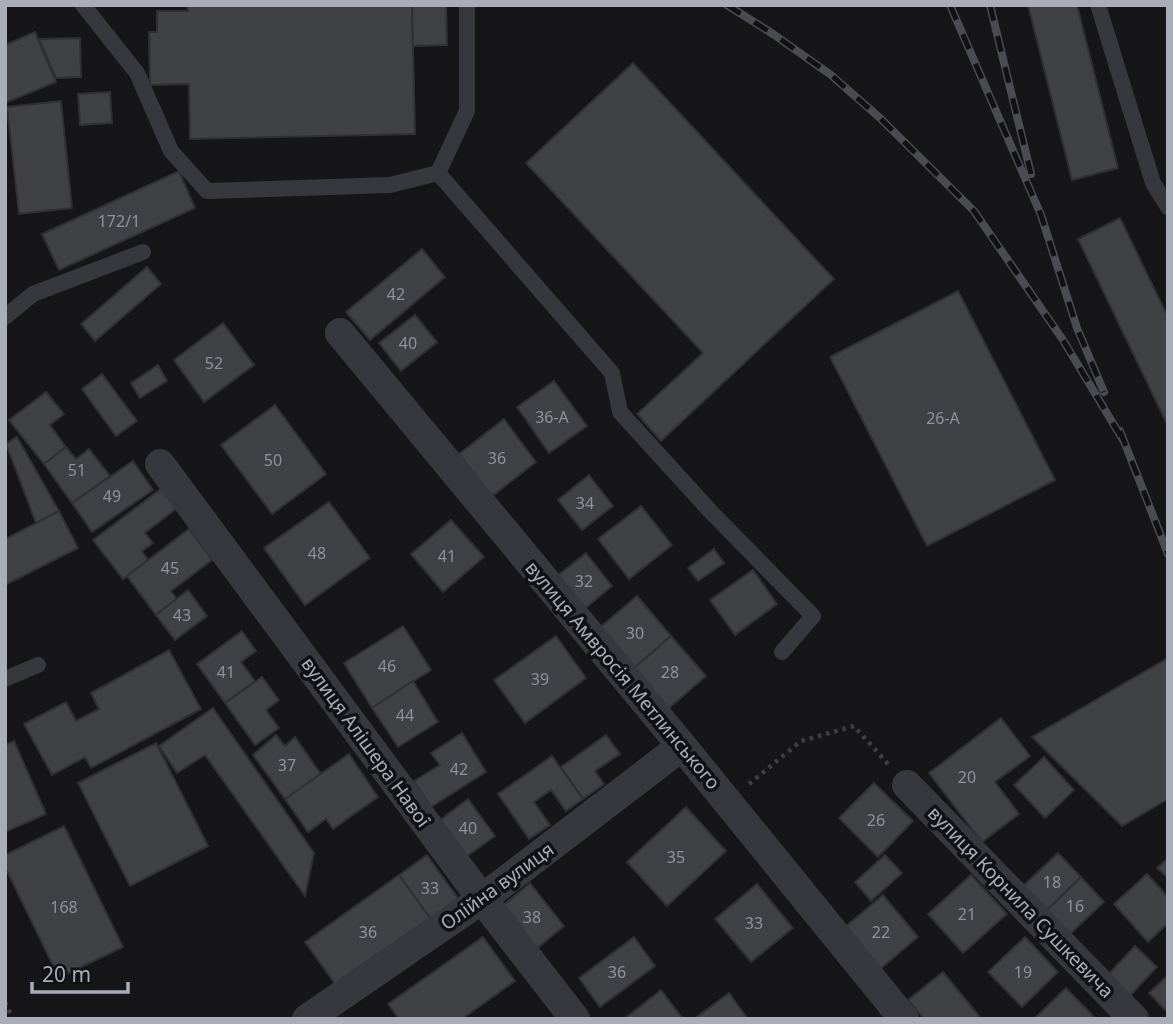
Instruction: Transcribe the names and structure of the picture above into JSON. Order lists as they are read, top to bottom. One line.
{"streets":{"street":["вулиця Амвросія Метлинського","вулиця Алішера Навої","Олійна вулиця","вулиця Корнила Сушкевича"]},"crossings":[["вулиця Амвросія Метлинського","Олійна вулиця"],["вулиця Алішера Навої","Олійна вулиця"]],"house_numbers":["172/1","42","40","52","36-А","26-А","36","50","51","49","34","48","41","45","32","43","30","46","41","28","39","44","37","42","20","26","40","35","18","33","16","168","21","38","33","36","22","36","19"],"scale_bar":"20 m"}
